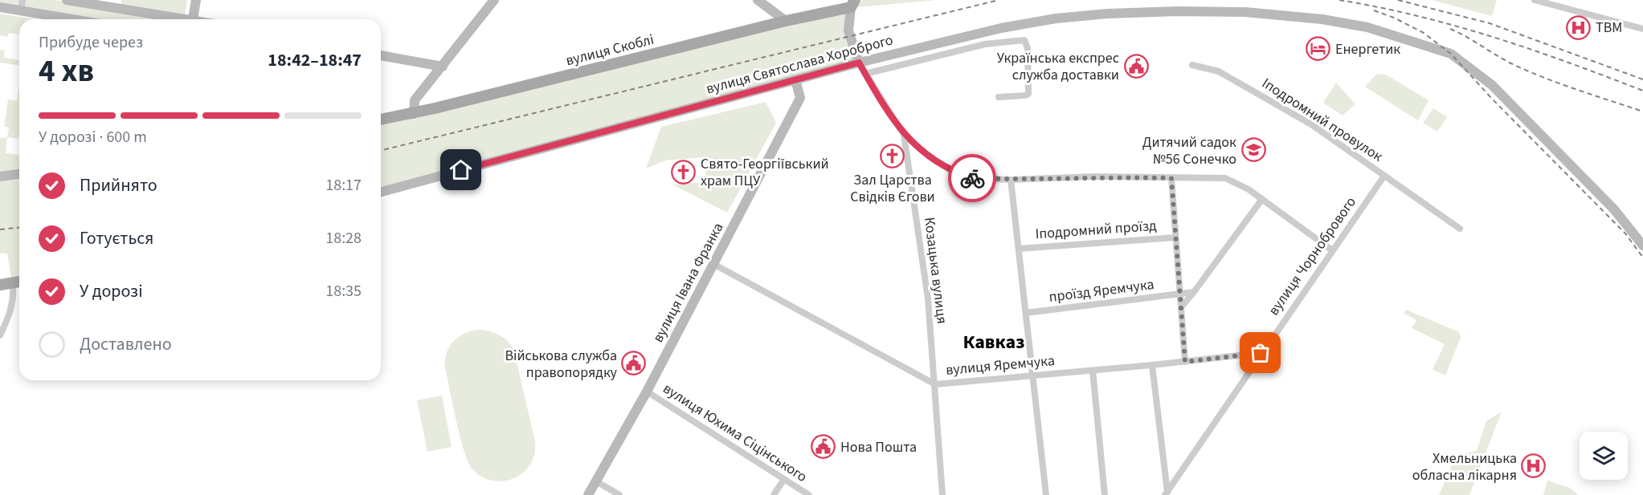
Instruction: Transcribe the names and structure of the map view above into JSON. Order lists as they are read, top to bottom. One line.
{"streets":{"main road":["вулиця Скоблі","вулиця Святослава Хороброго","вулиця Івана Франка"],"street":["Іподромний провулок","Іподромний проїзд","вулиця Чорнобрового","Козацька вулиця","проїзд Яремчука","вулиця Яремчука","вулиця Юхима Сіцінського"]},"crossings":[["вулиця Святослава Хороброго","Козацька вулиця"],["вулиця Святослава Хороброго","вулиця Івана Франка"],["Іподромний провулок","вулиця Чорнобрового"],["вулиця Чорнобрового","вулиця Яремчука"],["Козацька вулиця","вулиця Яремчука"],["вулиця Івана Франка","вулиця Яремчука"],["вулиця Івана Франка","вулиця Юхима Сіцінського"]],"districts":["Кавказ"],"places":{"hospital":["ТВМ","Хмельницька обласна лікарня"],"hotel":["Енергетик"],"public building":["Українська експрес служба доставки","Військова служба правопорядку","Нова Пошта"],"school or university":["Дитячий садок №56 Сонечко"],"church":["Зал Царства Свідків Єгови","Свято-Георгіївський храм ПЦУ"]},"page":{"heading":["4 хв","Прибуде через","18:42–18:47"],"bar":"У дорозі · 600 m","list":[["Прийнято","18:17"],["Готується","18:28"],["У дорозі","18:35"],"Доставлено"]}}
